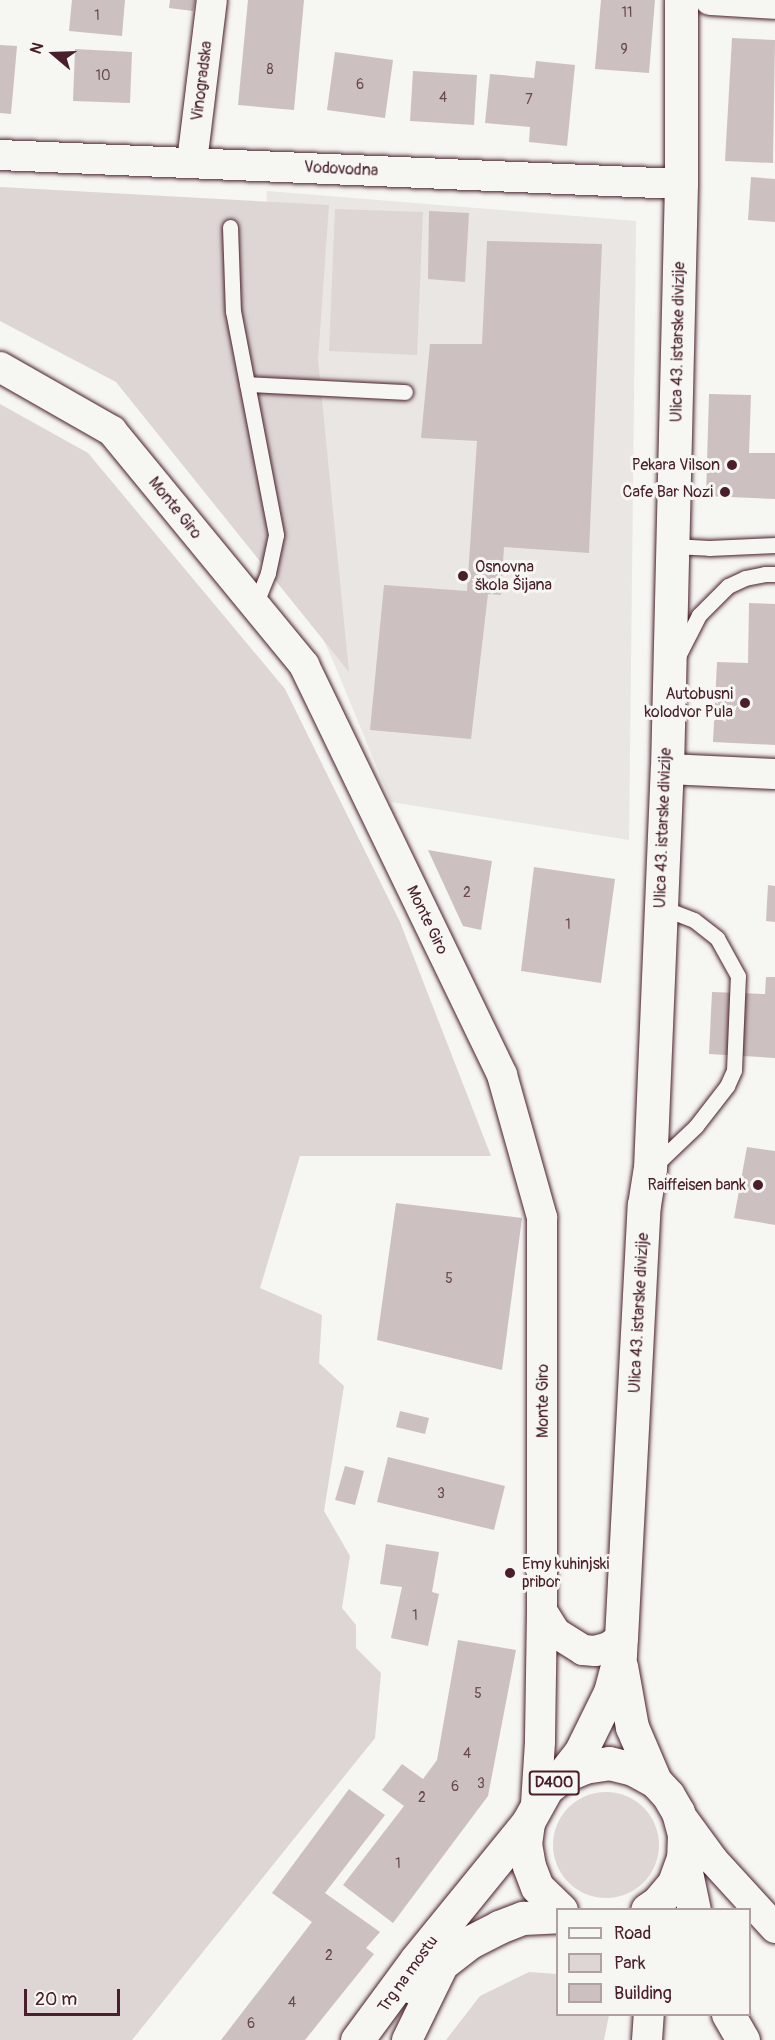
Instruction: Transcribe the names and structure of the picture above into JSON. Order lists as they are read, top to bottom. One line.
{"streets":{"main road":["Ulica 43. istarske divizije","D400","Trg na mostu"],"street":["Vinogradska","Vodovodna","Monte Giro"]},"crossings":[["Vinogradska","Vodovodna"],["Vodovodna","Ulica 43. istarske divizije"],["Ulica 43. istarske divizije","Trg na mostu"]],"places":["Pekara Vilson","Cafe Bar Nozi","Osnovna škola Šijana","Autobusni kolodvor Pula","Raiffeisen bank","Emy kuhinjski pribor"],"house_numbers":["11","1","9","8","10","6","4","7","2","1","5","3","1","5","4","3","6","2","1","2","4","6"],"legend":["Road","Park","Building"],"scale_bar":"20 m","north":"left"}
